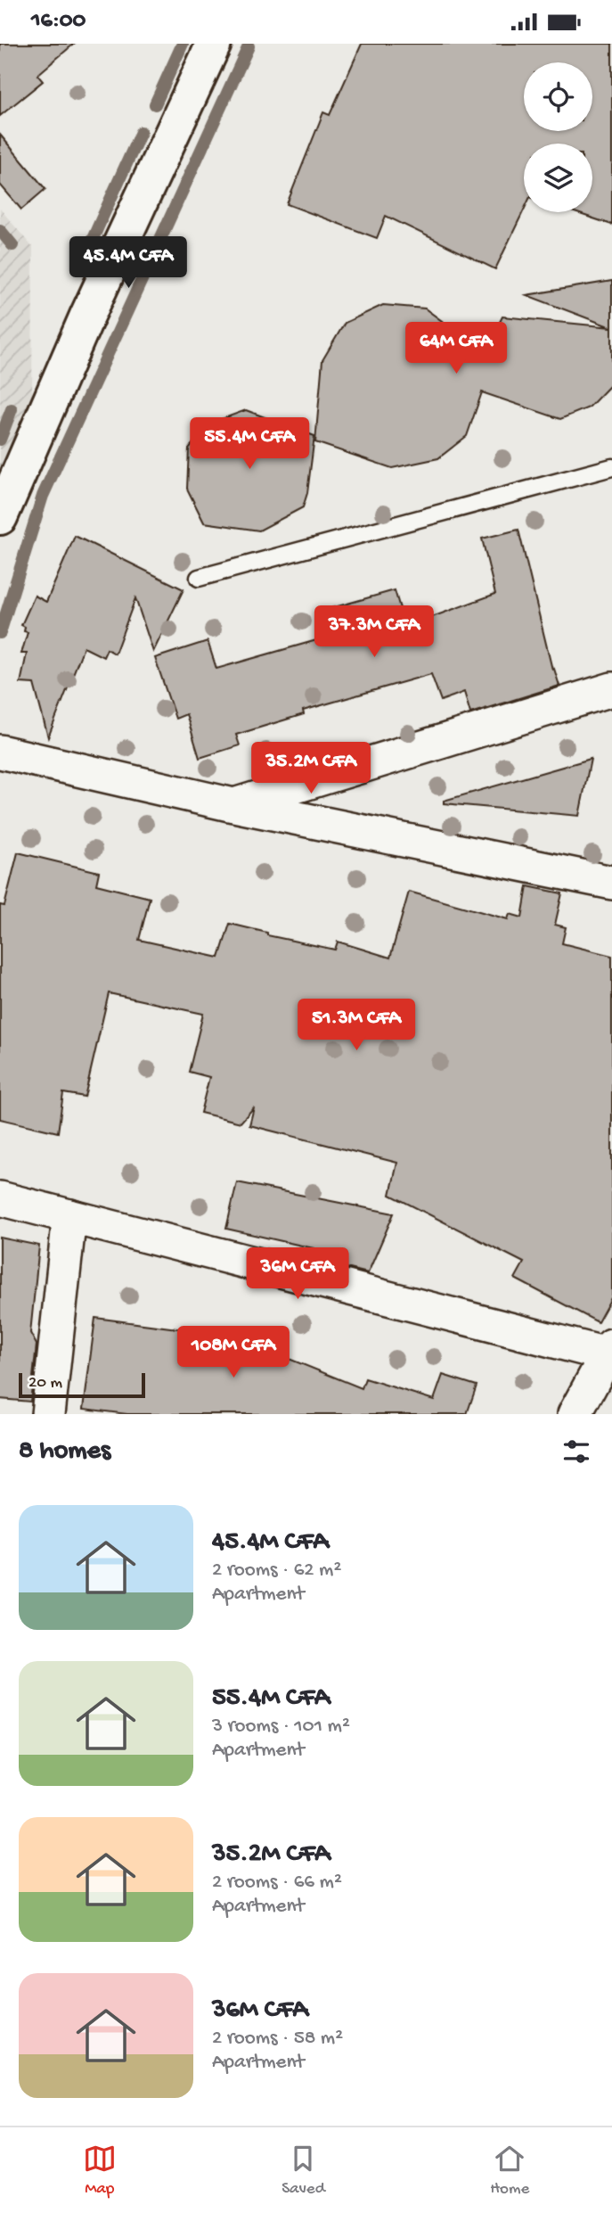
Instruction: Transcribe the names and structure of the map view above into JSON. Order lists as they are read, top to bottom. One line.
{"scale_bar":"20 m","page":{"status":"16:00","price":["45.4M CFA","64M CFA","55.4M CFA","37.3M CFA","35.2M CFA","51.3M CFA","36M CFA","108M CFA"],"scale":"20 m","heading":"8 homes","list":[{"name":"45.4M CFA","note":"2 rooms · 62 m² · Apartment"},{"name":"55.4M CFA","note":"3 rooms · 101 m² · Apartment"},{"name":"35.2M CFA","note":"2 rooms · 66 m² · Apartment"},{"name":"36M CFA","note":"2 rooms · 58 m² · Apartment"}],"tabs":["Map","Saved","Home"]}}
